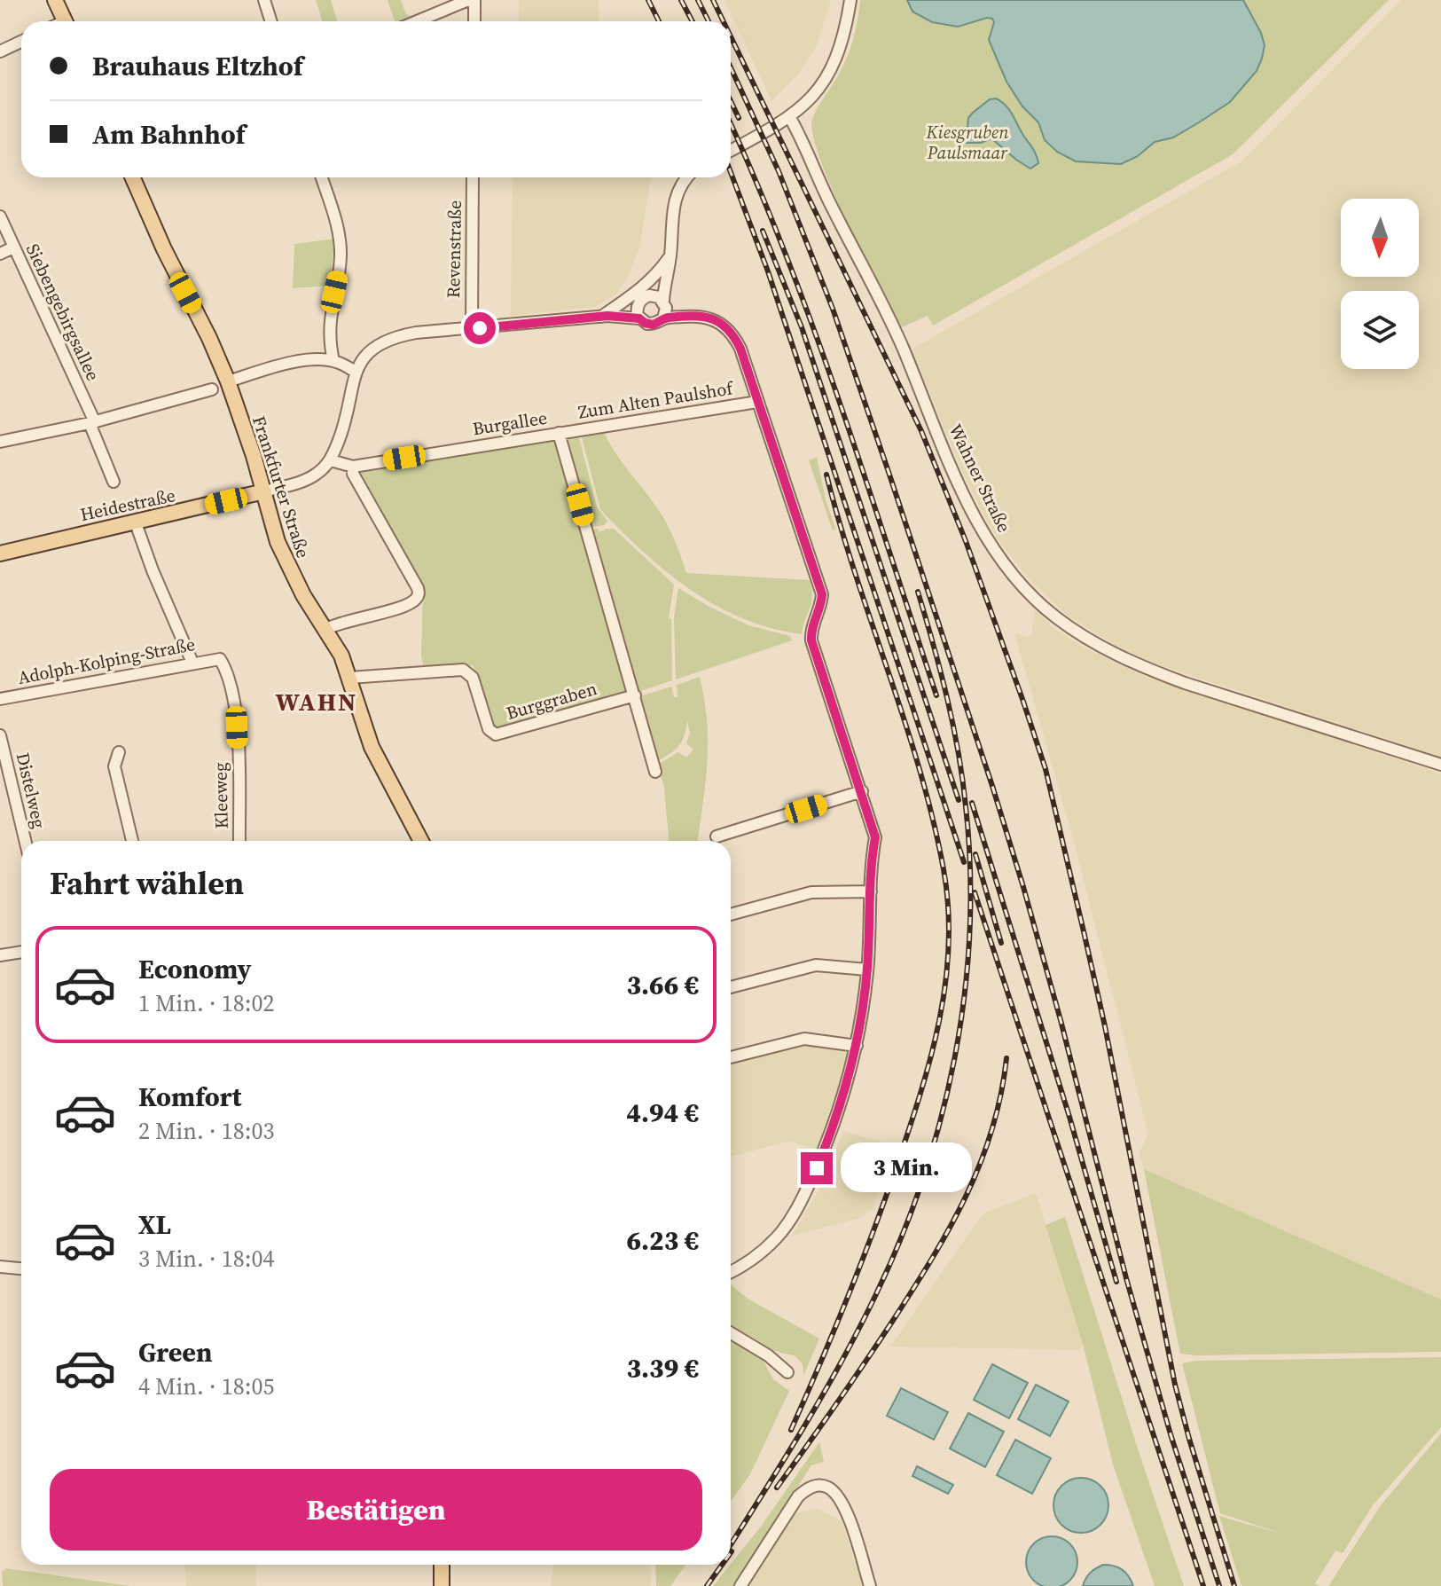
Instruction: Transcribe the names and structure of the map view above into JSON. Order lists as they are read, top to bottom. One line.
{"streets":{"main road":["Frankfurter Straße","Heidestraße"],"street":["Revenstraße","Siebengebirgsallee","Zum Alten Paulshof","Burgallee","Wahner Straße","Adolph-Kolping-Straße","Burggraben","Distelweg","Kleeweg"]},"crossings":[["Zum Alten Paulshof","Burgallee"],["Burgallee","Burggraben"],["Frankfurter Straße","Heidestraße"],["Frankfurter Straße","Burggraben"],["Adolph-Kolping-Straße","Kleeweg"]],"districts":["WAHN"],"parks":["Kiesgruben Paulsmaar"],"north":"bottom","page":{"banner":["Brauhaus Eltzhof","Am Bahnhof"],"heading":"Fahrt wählen","list":[{"name":"Economy","note":"1 Min. · 18:02","value":"3.66 €"},{"name":"Komfort","note":"2 Min. · 18:03","value":"4.94 €"},{"name":"XL","note":"3 Min. · 18:04","value":"6.23 €"},{"name":"Green","note":"4 Min. · 18:05","value":"3.39 €"}],"bubble":"3 Min.","buttons":"Bestätigen"}}
